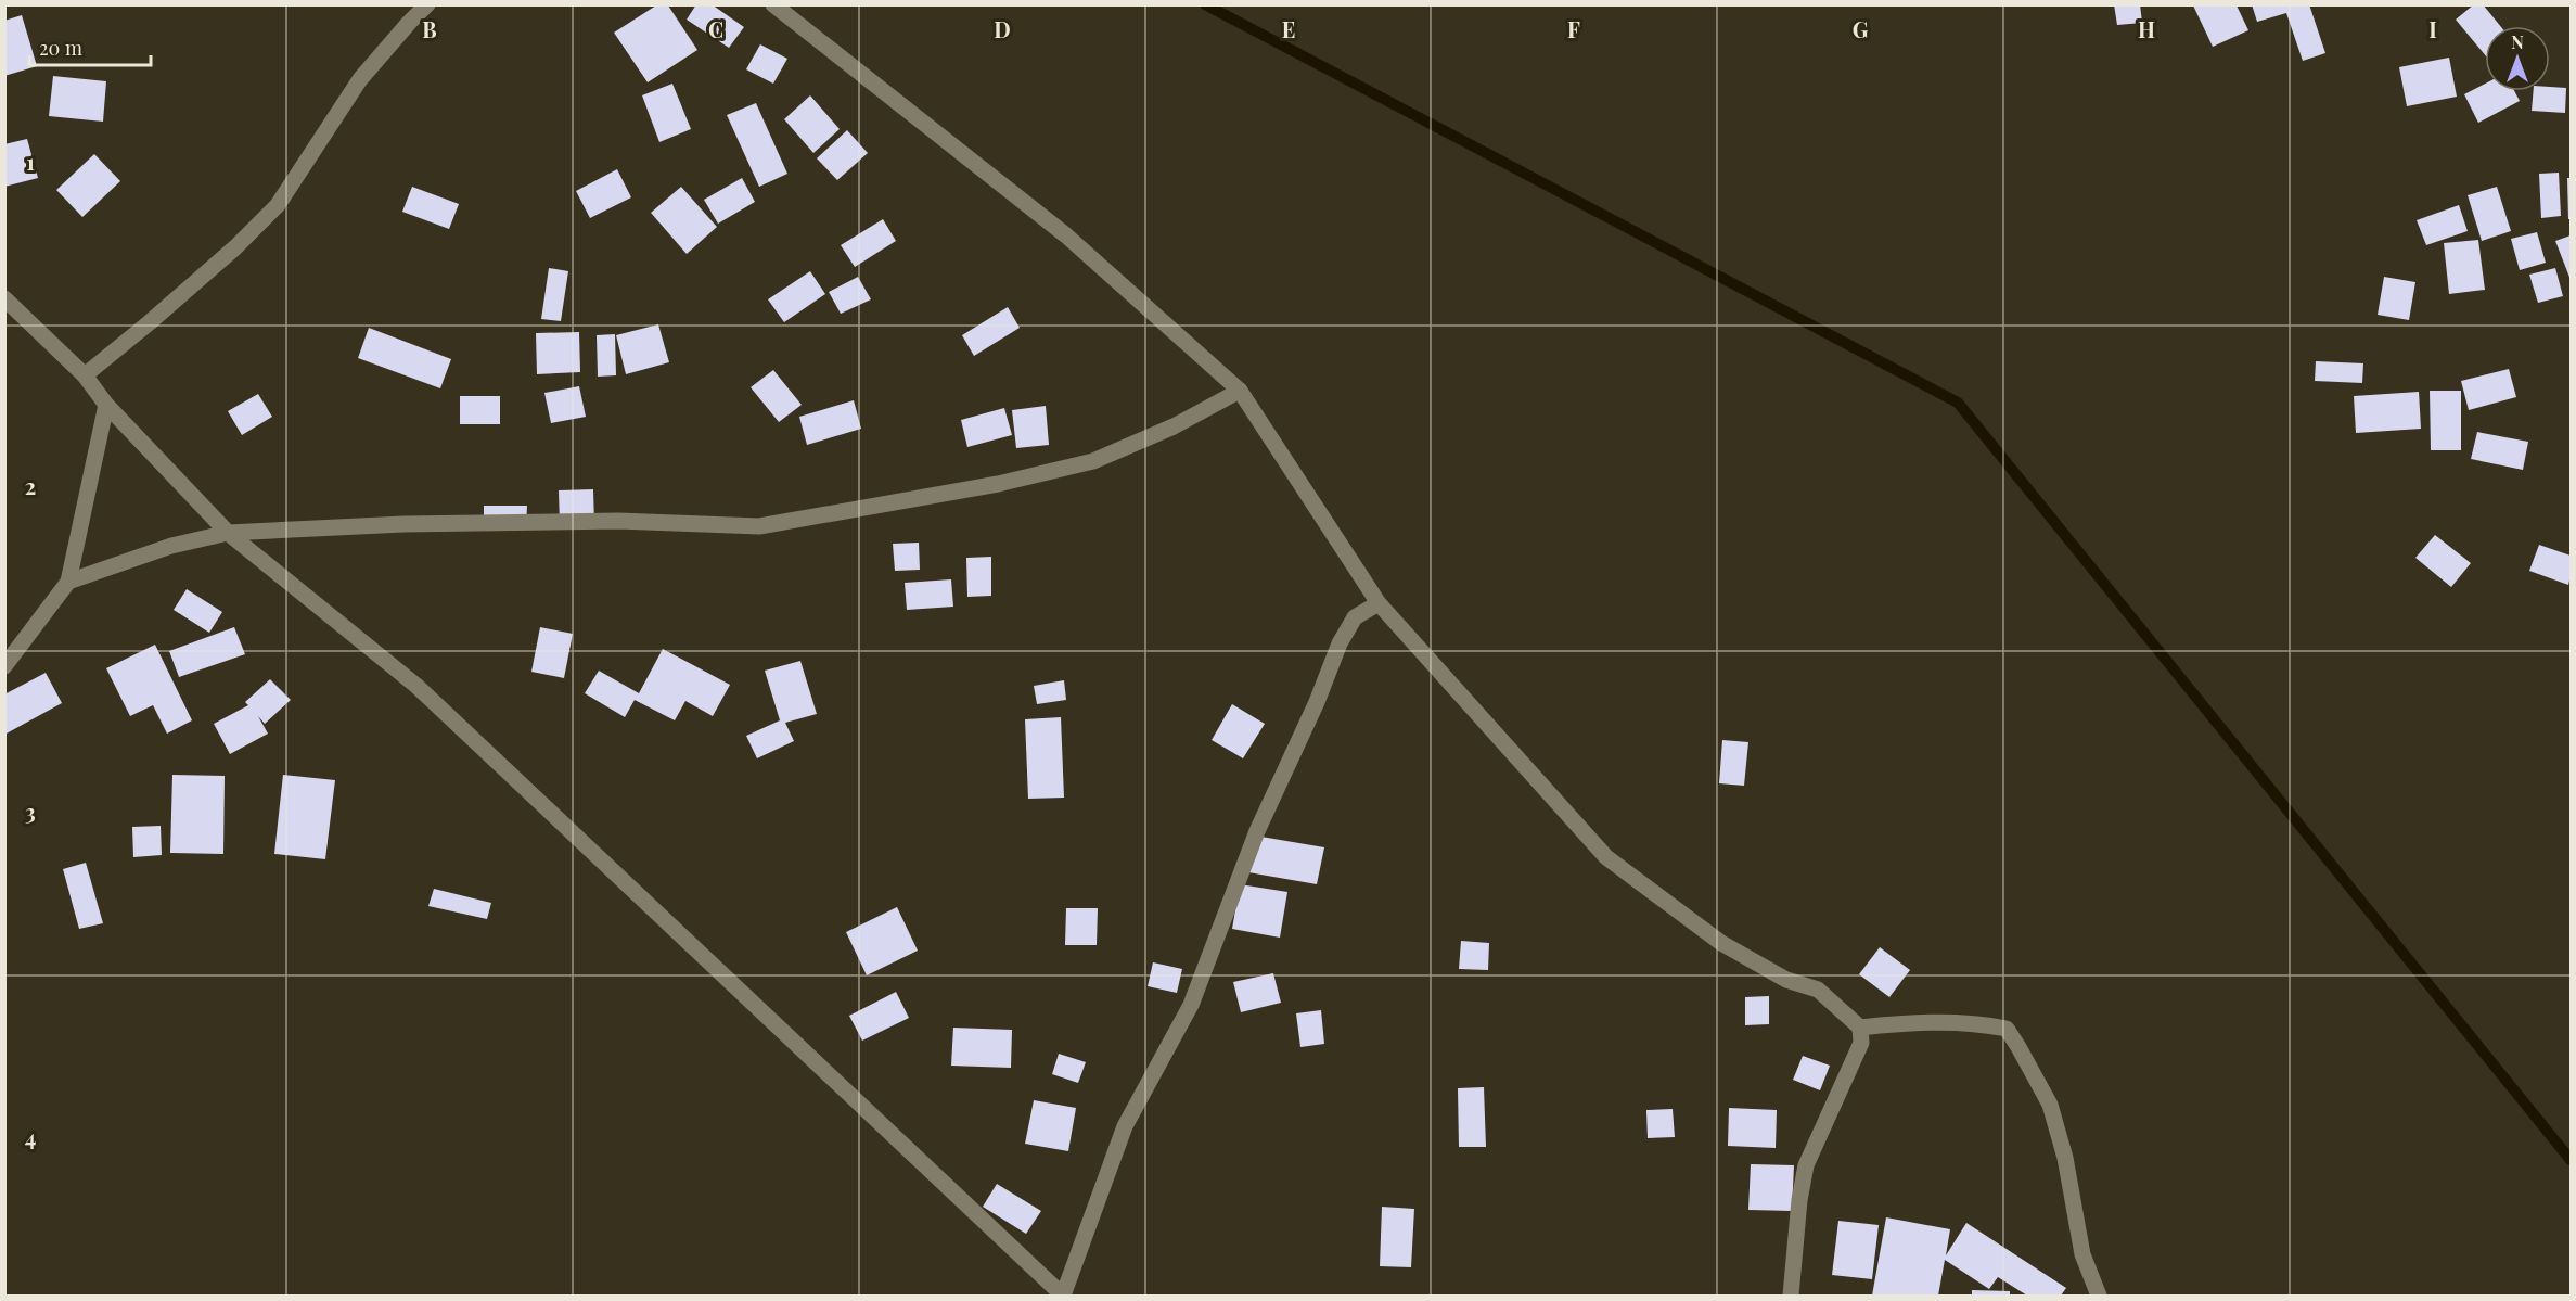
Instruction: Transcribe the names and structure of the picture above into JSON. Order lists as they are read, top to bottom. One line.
{"scale_bar":"20 m","north":"top","grid":{"columns":["B","C","D","E","F","G","H","I"],"rows":["1","2","3","4"]}}
